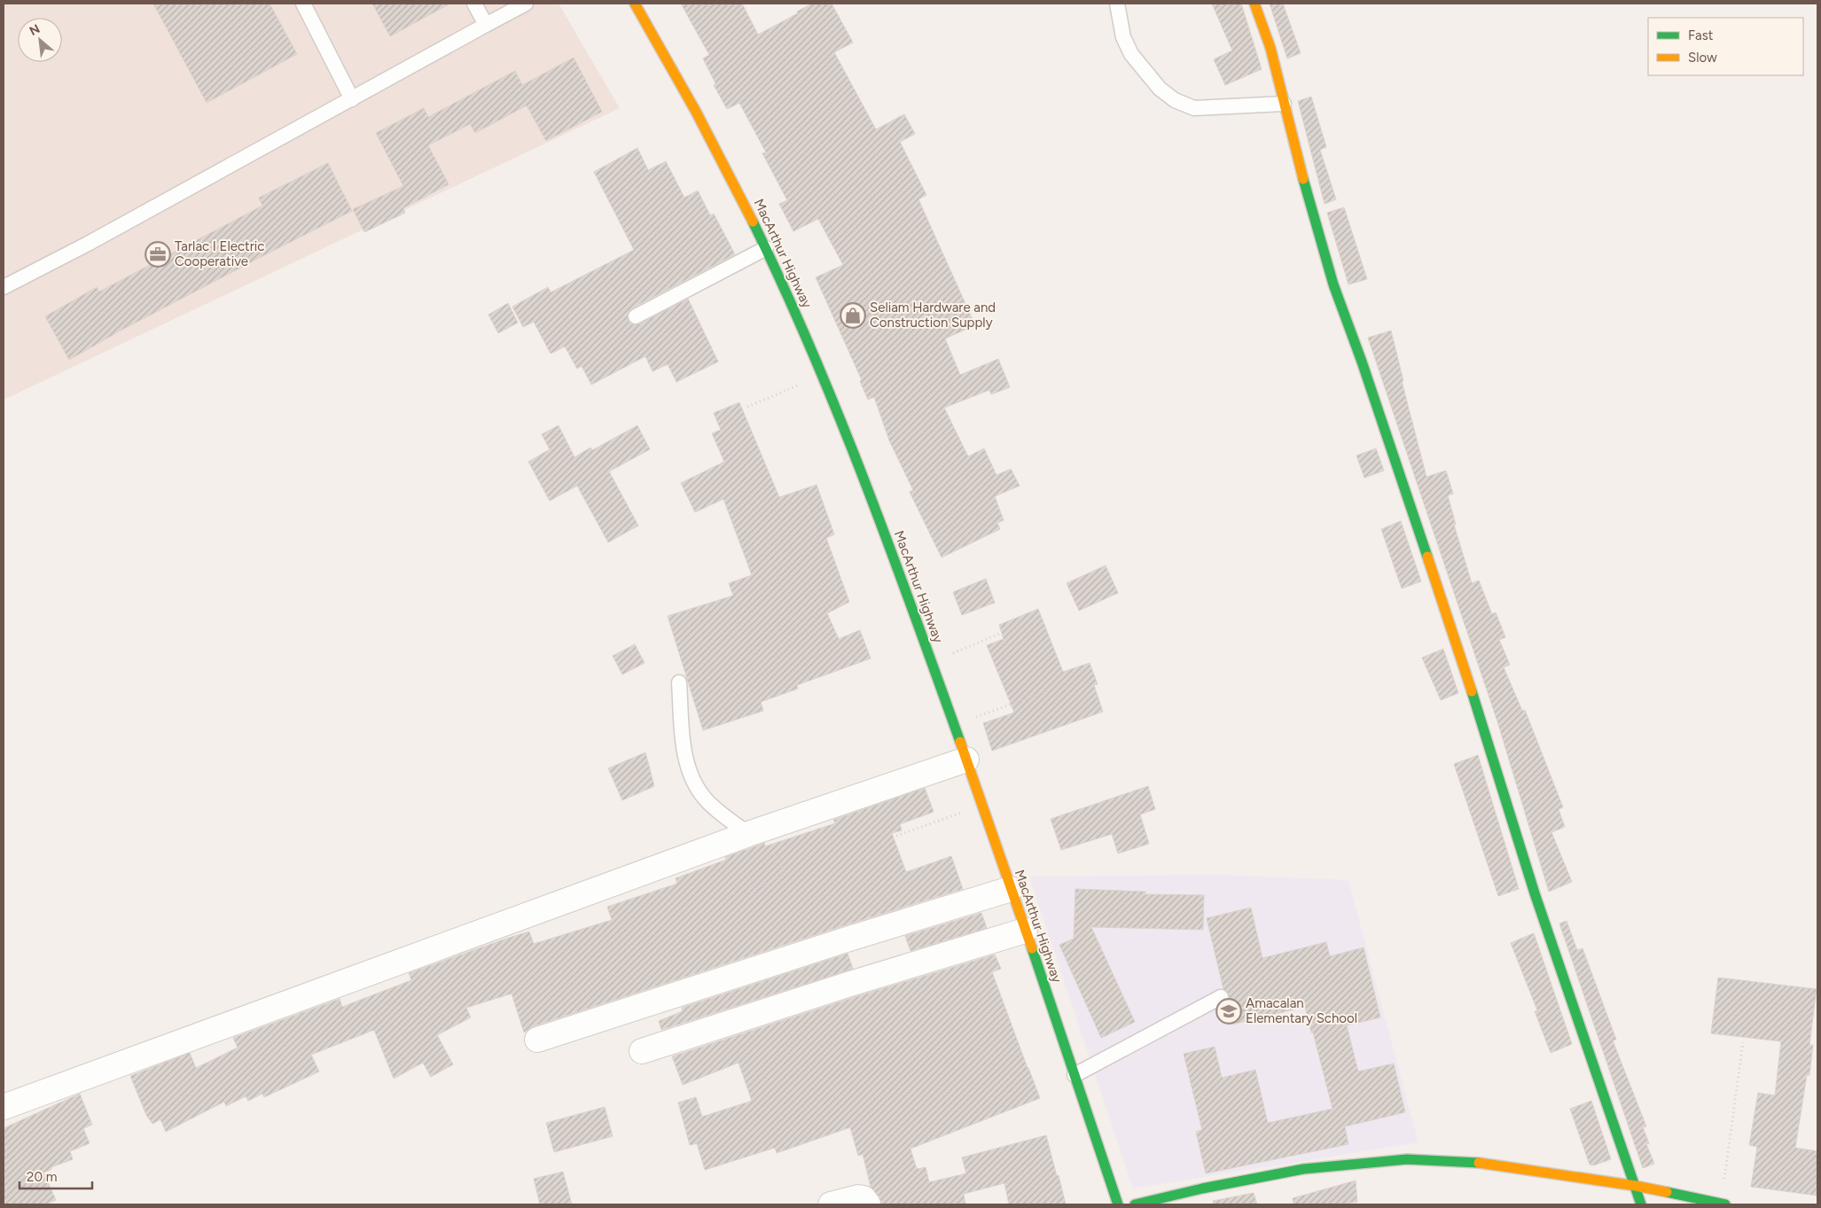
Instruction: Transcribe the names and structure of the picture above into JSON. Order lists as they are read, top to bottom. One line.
{"streets":{"main road":["MacArthur Highway"]},"places":{"office":["Tarlac I Electric Cooperative"],"shop":["Seliam Hardware and Construction Supply"],"school or university":["Amacalan Elementary School"]},"legend":["Fast","Slow"],"scale_bar":"20 m","north":"top left"}
